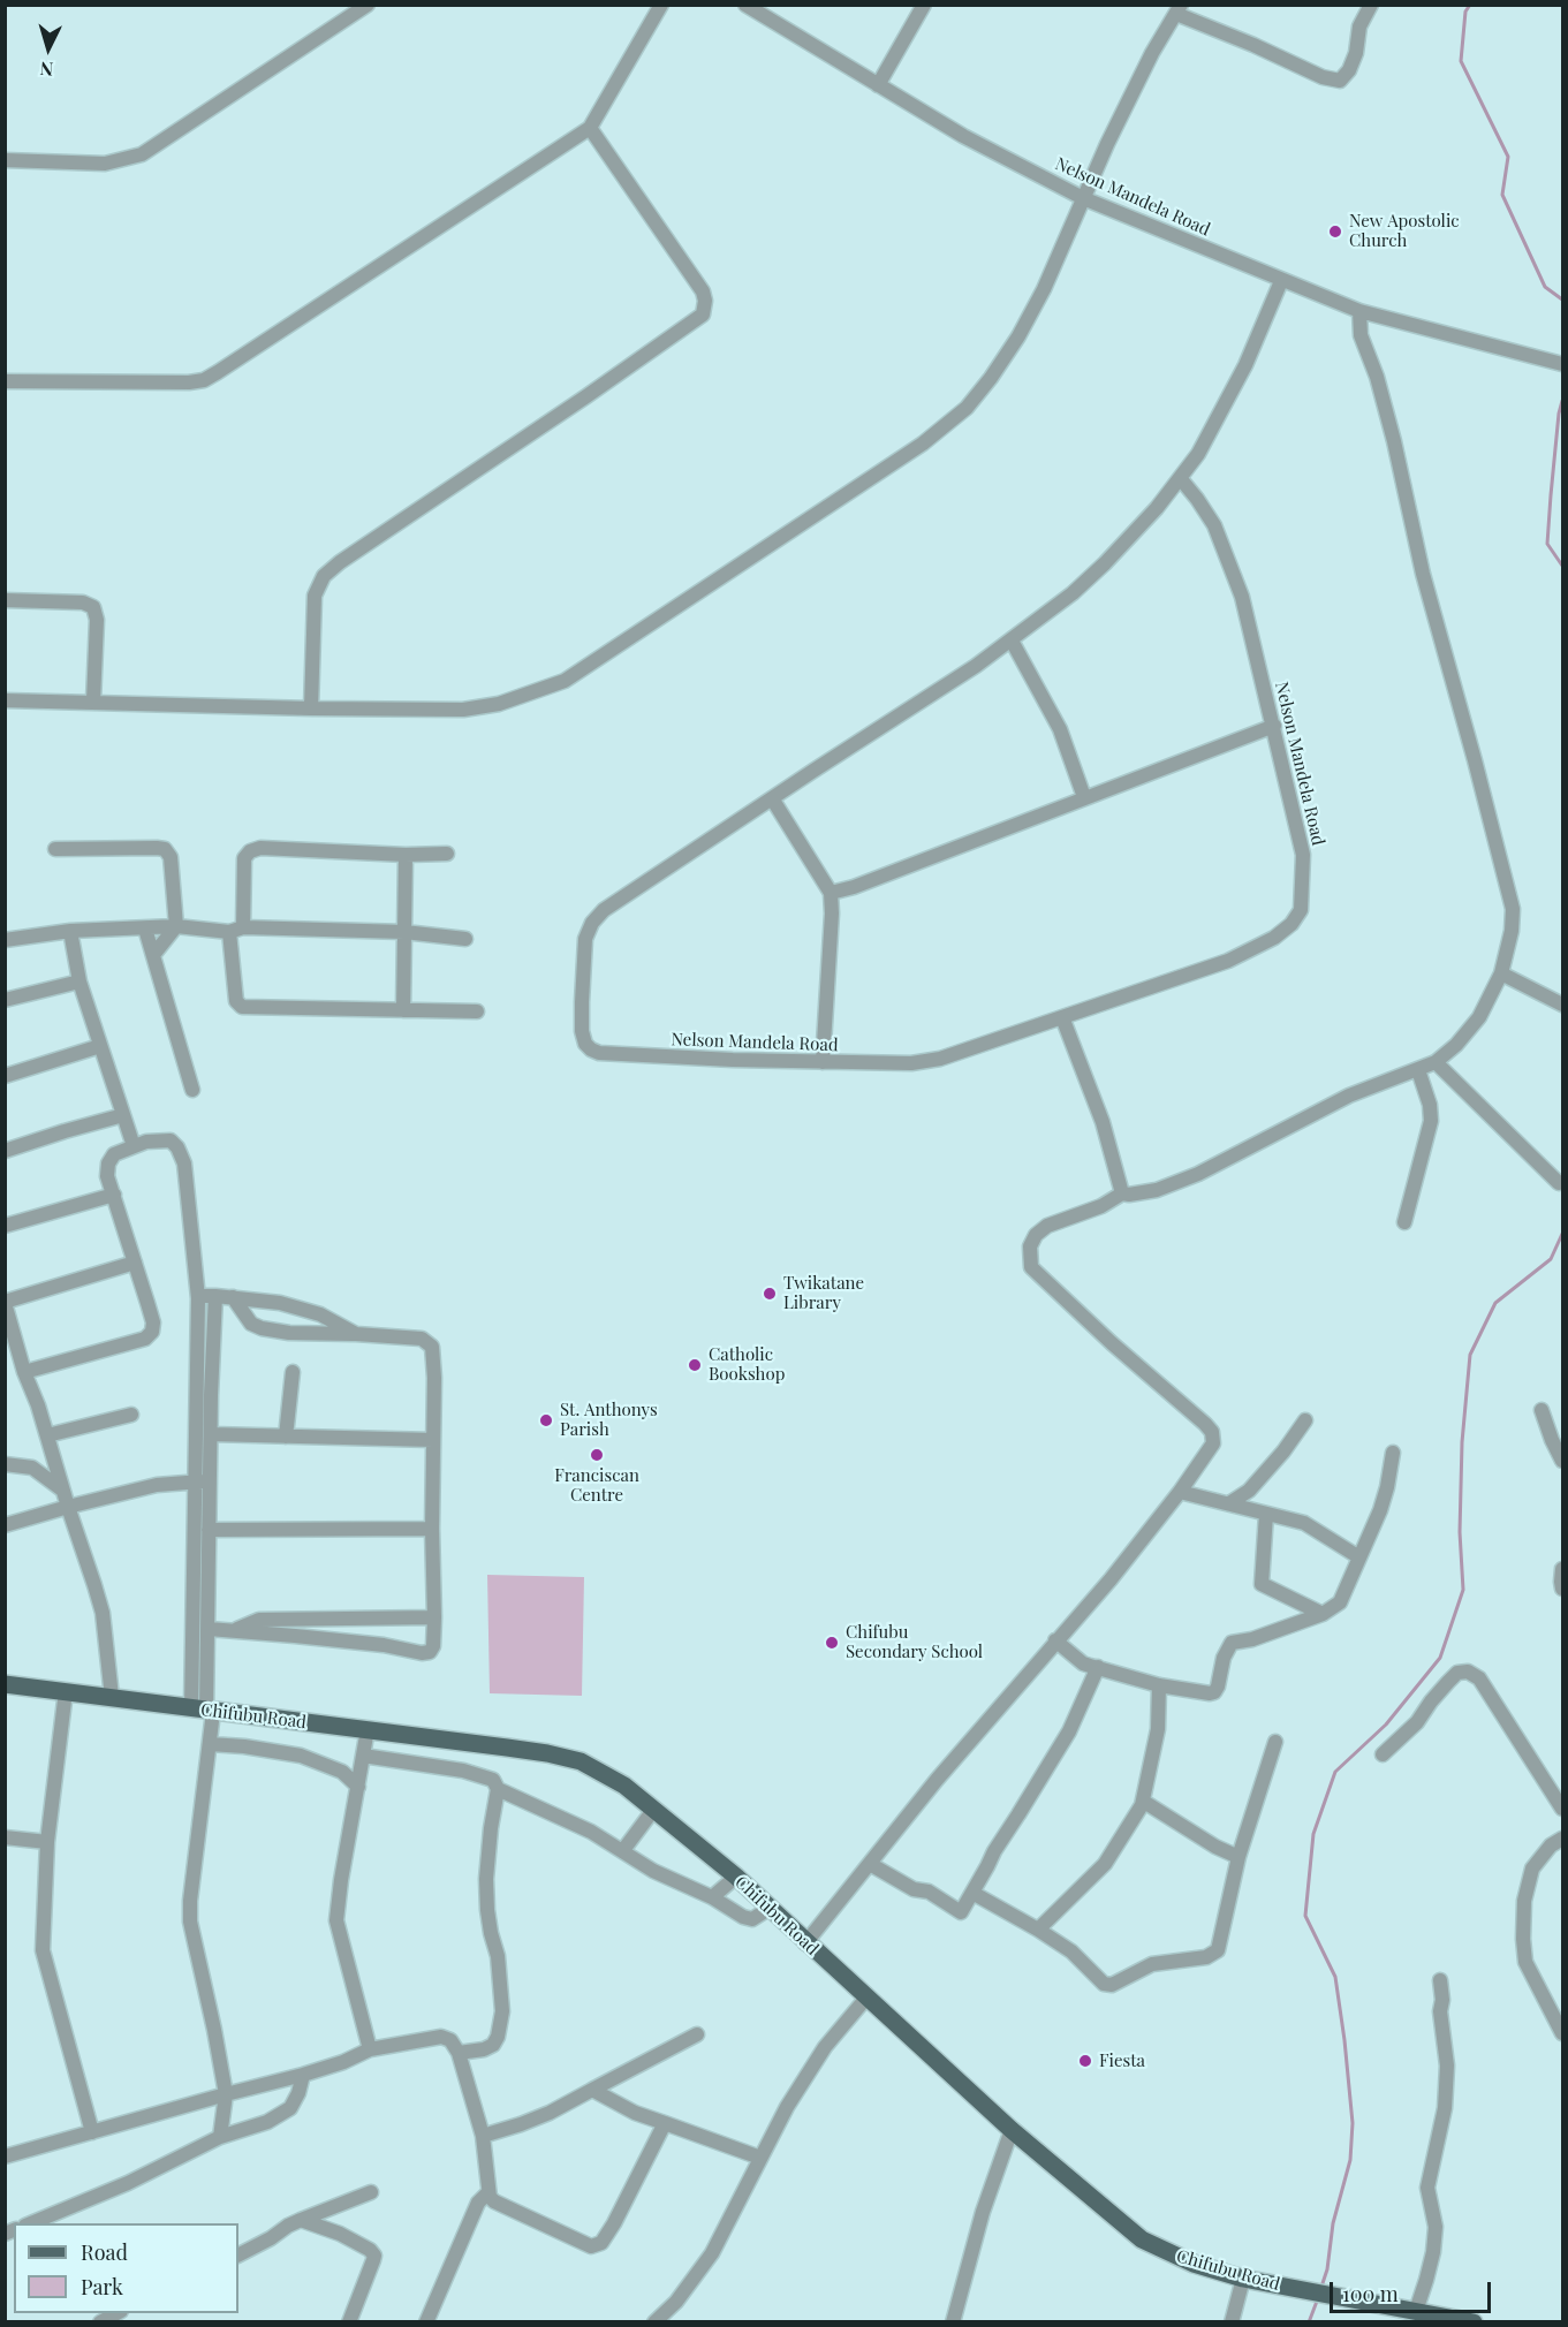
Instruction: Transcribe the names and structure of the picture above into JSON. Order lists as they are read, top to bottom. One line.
{"streets":{"main road":["Chifubu Road"],"street":["Nelson Mandela Road"]},"places":["New Apostolic Church","Twikatane Library","Catholic Bookshop","St. Anthonys Parish","Franciscan Centre","Chifubu Secondary School","Fiesta"],"legend":["Road","Park"],"scale_bar":"100 m","north":"bottom"}
